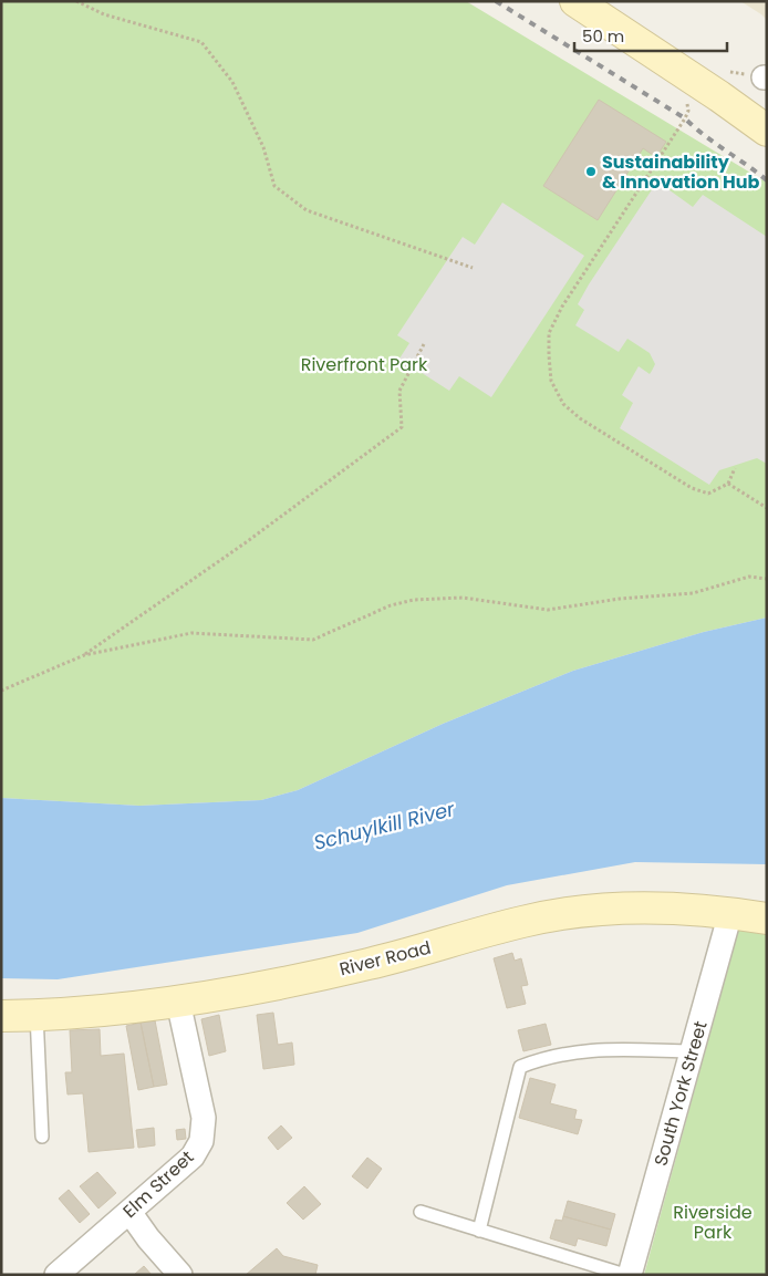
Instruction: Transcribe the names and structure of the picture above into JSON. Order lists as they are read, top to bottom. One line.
{"streets":{"street":["River Road","South York Street","Elm Street"]},"crossings":[["River Road","South York Street"],["River Road","Elm Street"]],"water":["Schuylkill River"],"parks":["Riverfront Park","Riverside Park"],"places":["Sustainability & Innovation Hub"],"scale_bar":"50 m"}
